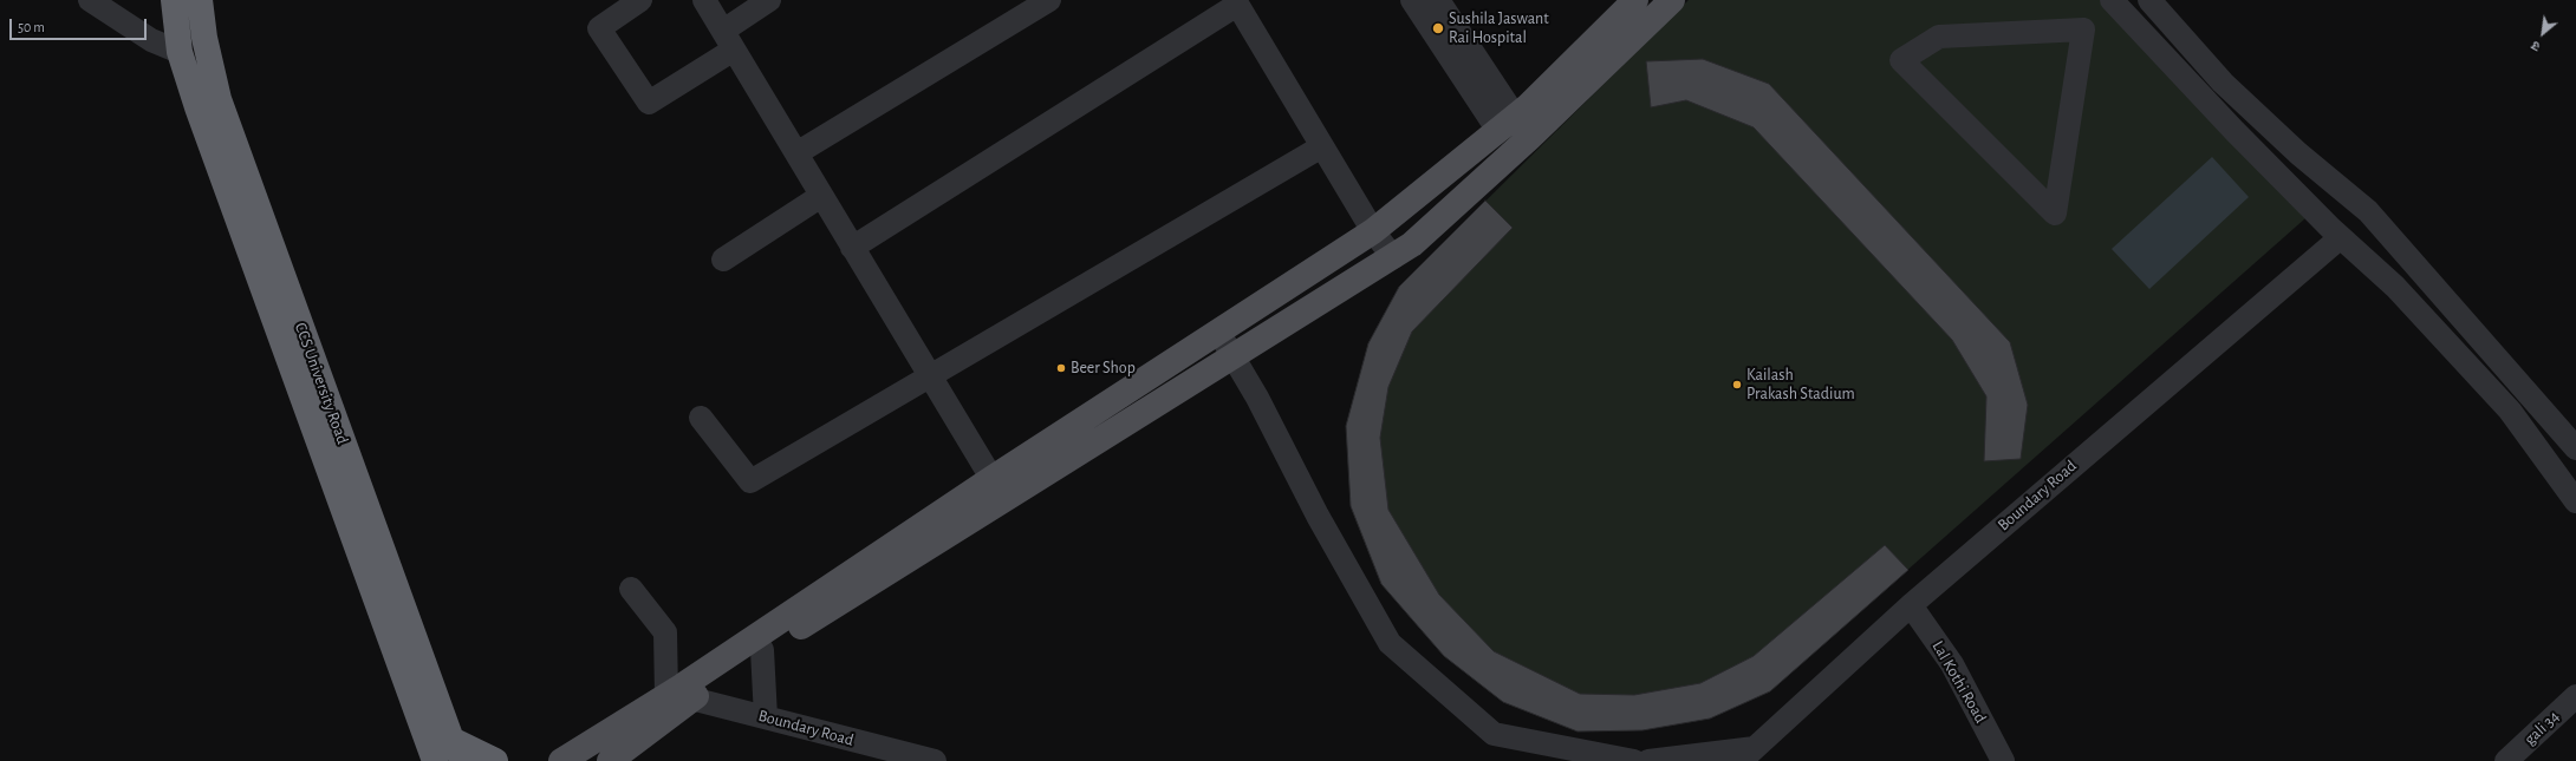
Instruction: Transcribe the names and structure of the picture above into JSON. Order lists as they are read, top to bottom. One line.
{"streets":{"highway":["CCS University Road"],"street":["Boundary Road","Lal Kothi Road","gali 34"]},"crossings":[["Boundary Road","Lal Kothi Road"]],"places":["Sushila Jaswant Rai Hospital","Beer Shop","Kailash Prakash Stadium"],"scale_bar":"50 m","north":"bottom left"}
